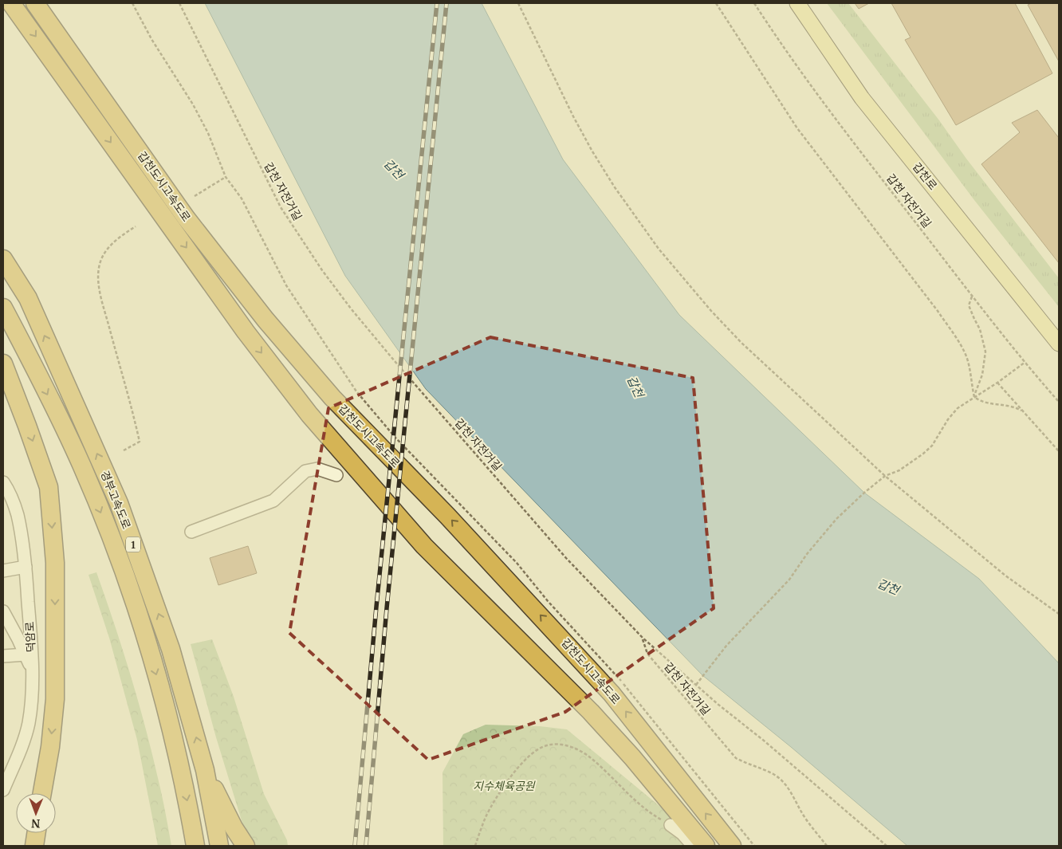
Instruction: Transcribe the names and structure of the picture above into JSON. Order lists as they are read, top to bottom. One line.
{"streets":{"highway":["갑천도시고속도로","경부고속도로","1"],"main road":["갑천로"],"street":["덕암로"],"path":["갑천 자전거길"]},"water":["갑천"],"parks":["지수체육공원"],"north":"bottom"}
